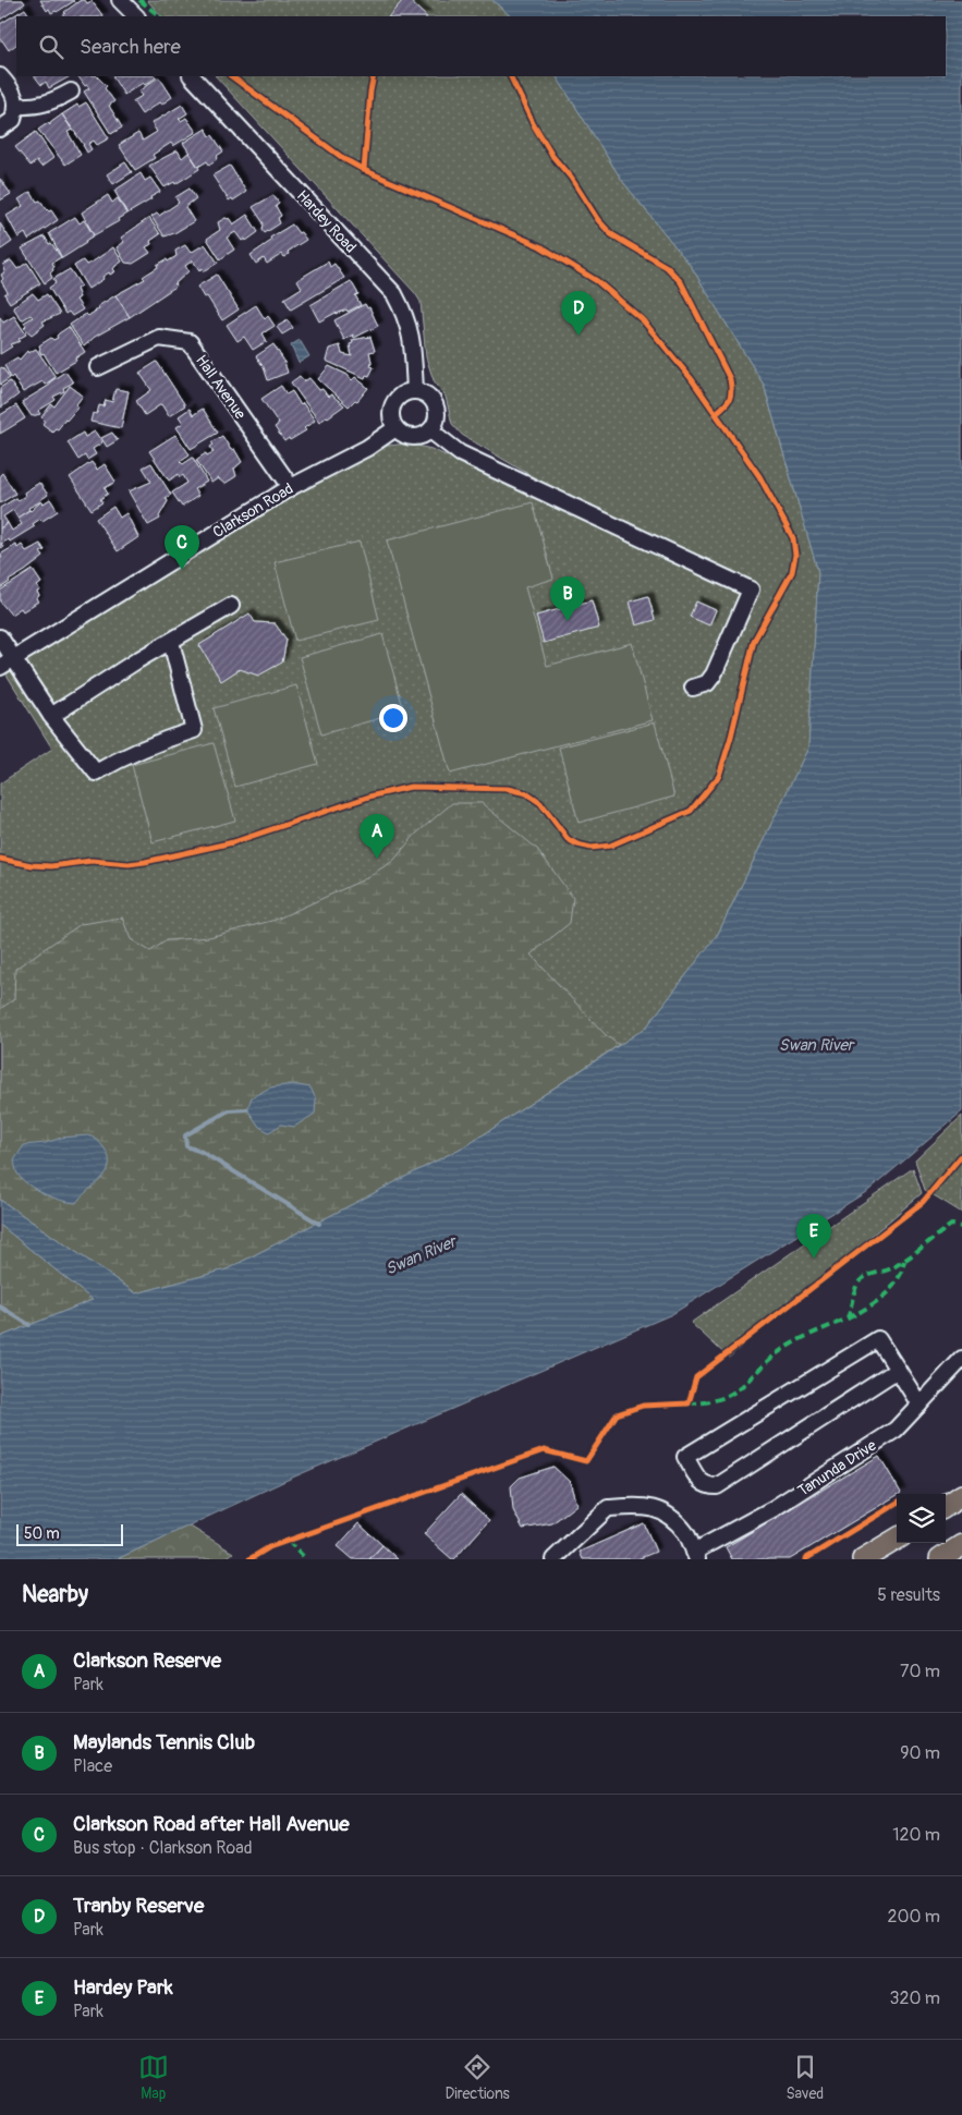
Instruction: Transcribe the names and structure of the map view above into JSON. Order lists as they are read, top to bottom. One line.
{"streets":{"street":["Hardey Road","Hall Avenue","Clarkson Road","Tanunda Drive"]},"crossings":[["Hardey Road","Clarkson Road"],["Hall Avenue","Clarkson Road"]],"water":["Swan River"],"scale_bar":"50 m","page":{"search":"Search here","pins":["D","C","B","A","E"],"scale":"50 m","heading":["Nearby","5 results"],"list":[{"mark":"A","name":"Clarkson Reserve","note":"Park","value":"70 m"},{"mark":"B","name":"Maylands Tennis Club","note":"Place","value":"90 m"},{"mark":"C","name":"Clarkson Road after Hall Avenue","note":"Bus stop · Clarkson Road","value":"120 m"},{"mark":"D","name":"Tranby Reserve","note":"Park","value":"200 m"},{"mark":"E","name":"Hardey Park","note":"Park","value":"320 m"}],"nav":["Map","Directions","Saved"]}}
